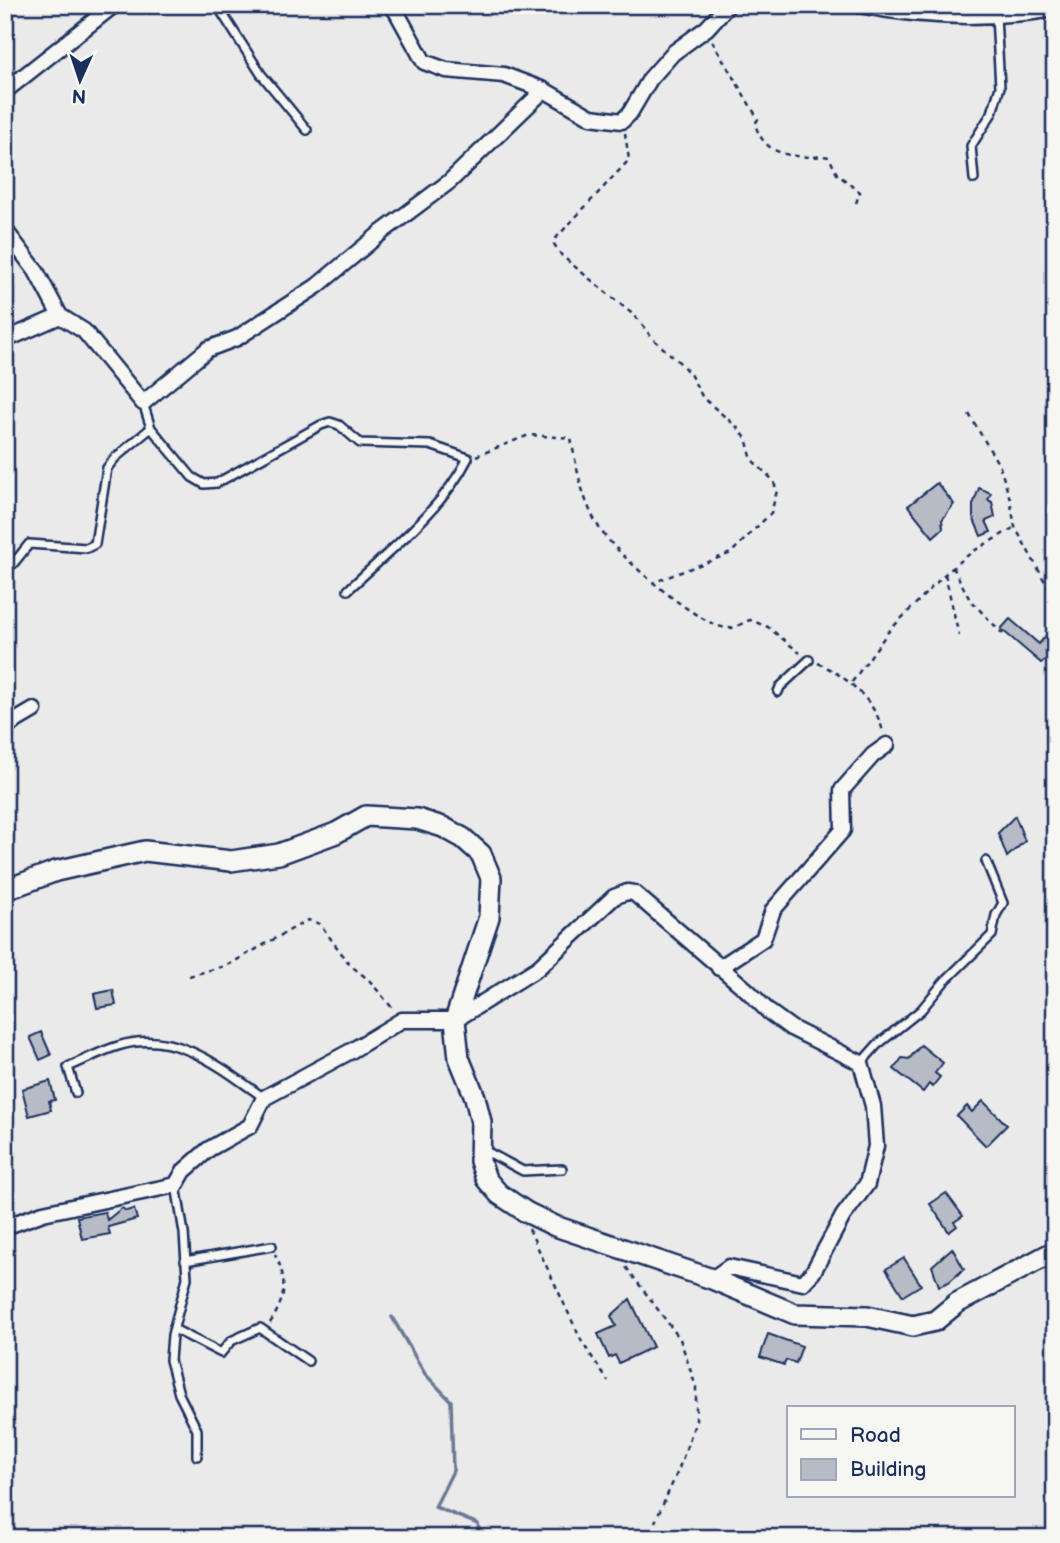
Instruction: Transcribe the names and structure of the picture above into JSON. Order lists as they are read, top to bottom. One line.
{"legend":["Road","Building"],"north":"bottom"}
